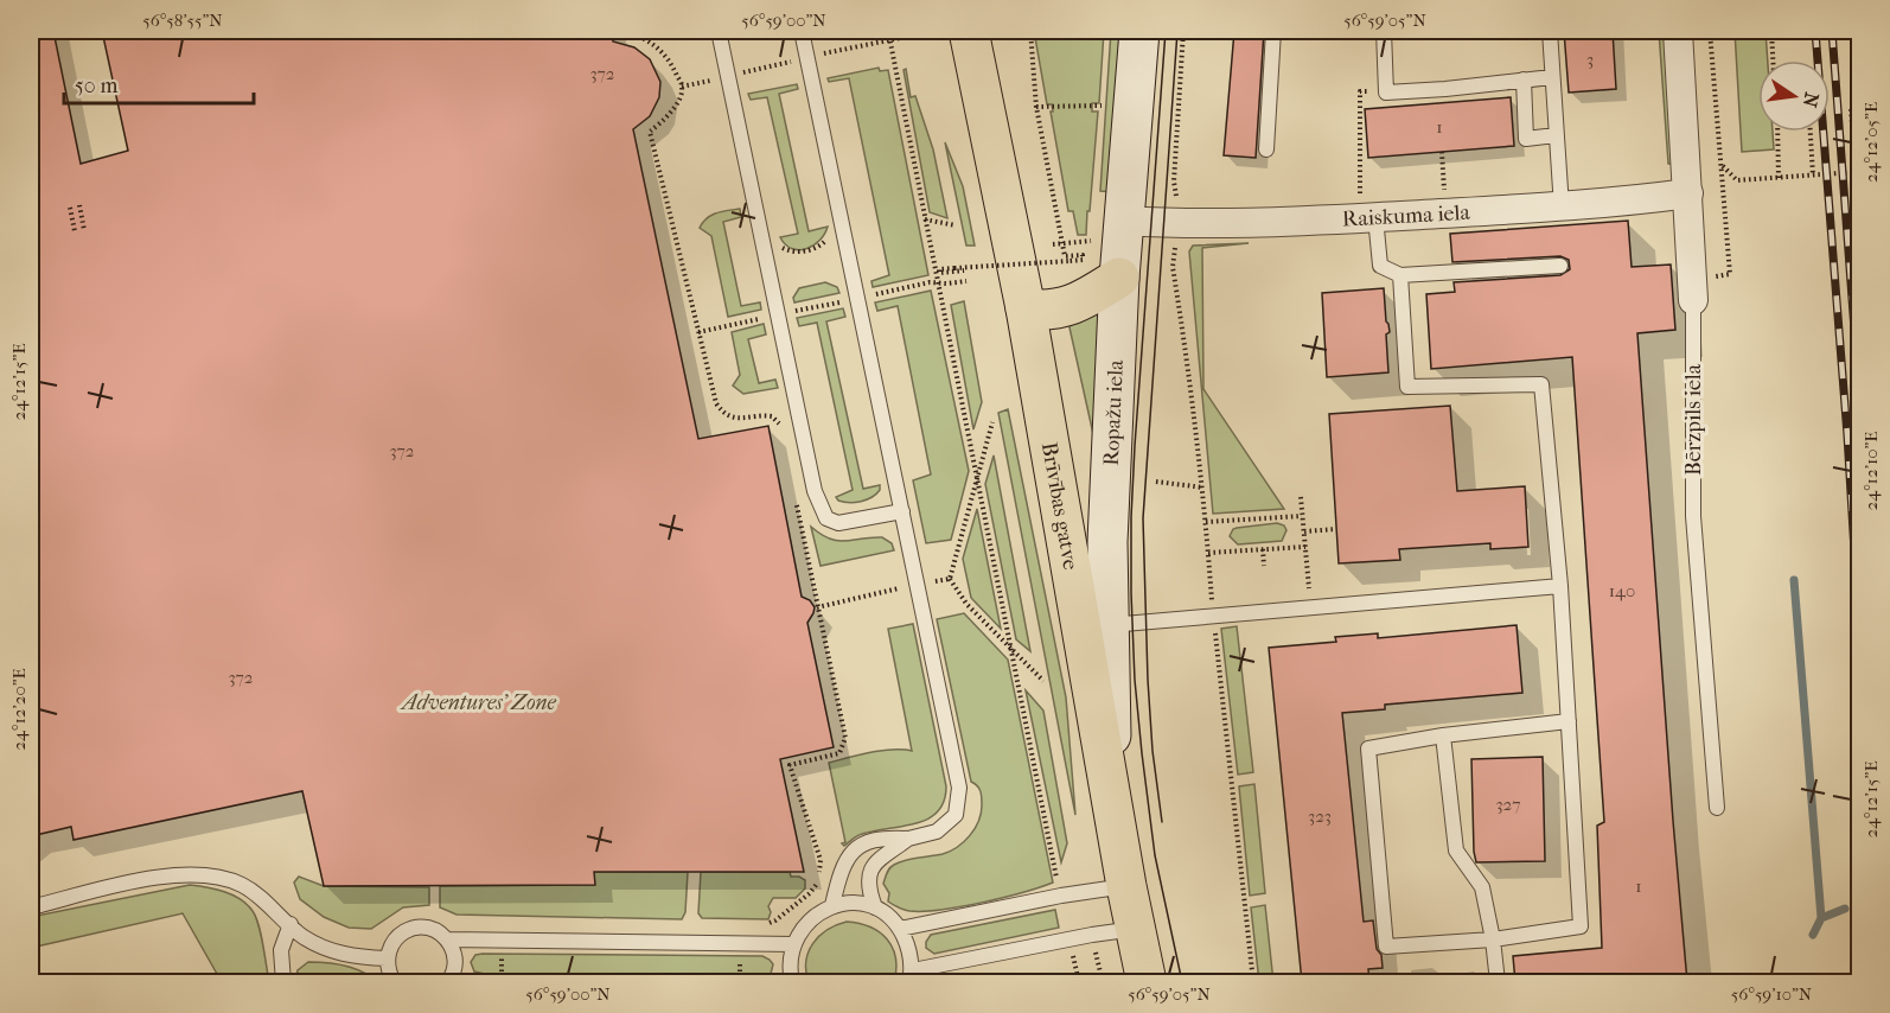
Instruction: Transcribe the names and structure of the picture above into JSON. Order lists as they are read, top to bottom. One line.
{"streets":{"highway":["Brīvības gatve"],"street":["Raiskuma iela","Ropažu iela","Bērzpils iela"]},"crossings":[["Raiskuma iela","Ropažu iela"],["Raiskuma iela","Bērzpils iela"],["Ropažu iela","Brīvības gatve"]],"parks":["Adventures' Zone"],"house_numbers":["3","372","1","372","140","372","327","323","1"],"scale_bar":"50 m","north":"right","coordinates":["56°58'55\"N","56°59'00\"N","56°59'05\"N","24°12'05\"E","24°12'15\"E","24°12'10\"E","24°12'20\"E","56°59'10\"N"]}
